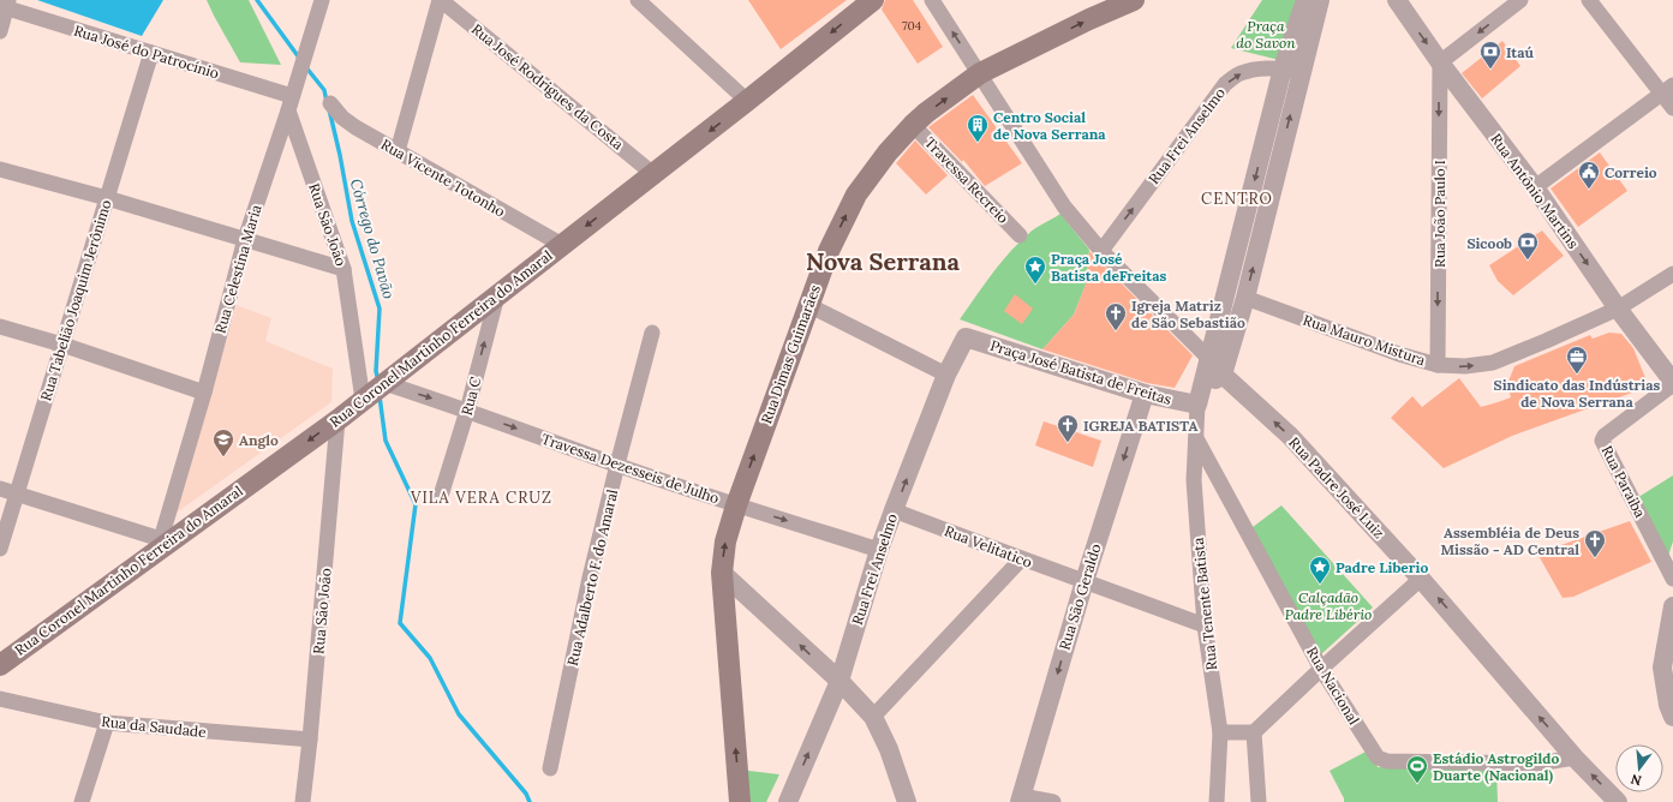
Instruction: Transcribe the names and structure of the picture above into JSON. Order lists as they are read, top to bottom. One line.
{"streets":{"main road":["Rua Coronel Martinho Ferreira do Amaral","Rua Dimas Guimarães"],"street":["Rua José do Patrocínio","Rua José Rodrigues da Costa","Rua Frei Anselmo","Rua Vicente Totonho","Travessa Recreio","Rua Antônio Martins","Rua João Paulo I","Rua São João","Rua Celestina Maria","Rua Tabelião Joaquim Jerônimo","Rua Mauro Mistura","Praça José Batista de Freitas","Rua C","Travessa Dezesseis de Julho","Rua Paraiba","Rua Padre José Luiz","Rua Velitatico","Rua Adalberto F. do Amaral","Rua São Geraldo","Rua Tenente Batista","Rua Nacional","Rua da Saudade"]},"crossings":[["Rua José do Patrocínio","Rua São João"],["Rua José do Patrocínio","Rua Celestina Maria"],["Rua José do Patrocínio","Rua Tabelião Joaquim Jerônimo"],["Rua José Rodrigues da Costa","Rua Coronel Martinho Ferreira do Amaral"],["Rua Frei Anselmo","Praça José Batista de Freitas"],["Rua Frei Anselmo","Travessa Dezesseis de Julho"],["Rua Frei Anselmo","Rua Padre José Luiz"],["Rua Frei Anselmo","Rua Velitatico"],["Rua Vicente Totonho","Rua Coronel Martinho Ferreira do Amaral"],["Travessa Recreio","Rua Dimas Guimarães"],["Rua Antônio Martins","Rua João Paulo I"],["Rua Antônio Martins","Rua Mauro Mistura"],["Rua Antônio Martins","Rua Paraiba"],["Rua João Paulo I","Rua Mauro Mistura"],["Rua São João","Rua Celestina Maria"],["Rua São João","Rua Coronel Martinho Ferreira do Amaral"],["Rua São João","Rua da Saudade"],["Rua Celestina Maria","Rua Coronel Martinho Ferreira do Amaral"],["Rua Coronel Martinho Ferreira do Amaral","Rua C"],["Rua Coronel Martinho Ferreira do Amaral","Travessa Dezesseis de Julho"],["Rua Dimas Guimarães","Travessa Dezesseis de Julho"],["Rua Dimas Guimarães","Rua Padre José Luiz"],["Praça José Batista de Freitas","Rua São Geraldo"],["Praça José Batista de Freitas","Rua Tenente Batista"],["Rua C","Travessa Dezesseis de Julho"],["Travessa Dezesseis de Julho","Rua Adalberto F. do Amaral"],["Rua Padre José Luiz","Rua Nacional"],["Rua Velitatico","Rua São Geraldo"],["Rua Velitatico","Rua Tenente Batista"],["Rua Tenente Batista","Rua Nacional"]],"one_way":["Rua Antônio Martins","Rua João Paulo I","Rua Coronel Martinho Ferreira do Amaral","Rua Mauro Mistura","Rua Dimas Guimarães","Rua C","Rua Padre José Luiz","Rua São Geraldo"],"districts":["CENTRO","Nova Serrana","VILA VERA CRUZ"],"water":["Córrego do Pavão"],"parks":["Praça do Savon","Calçadão Padre Libério"],"places":{"bank":["Itaú","Sicoob"],"building":["Centro Social de Nova Serrana"],"public building":["Correio"],"place":["Praça José Batista deFreitas","Padre Liberio"],"church":["Igreja Matriz de São Sebastião","IGREJA BATISTA","Assembléia de Deus Missão - AD Central"],"office":["Sindicato das Indústrias de Nova Serrana"],"school or university":["Anglo"],"sports":["Estádio Astrogildo Duarte (Nacional)"]},"house_numbers":["704"],"north":"bottom"}
